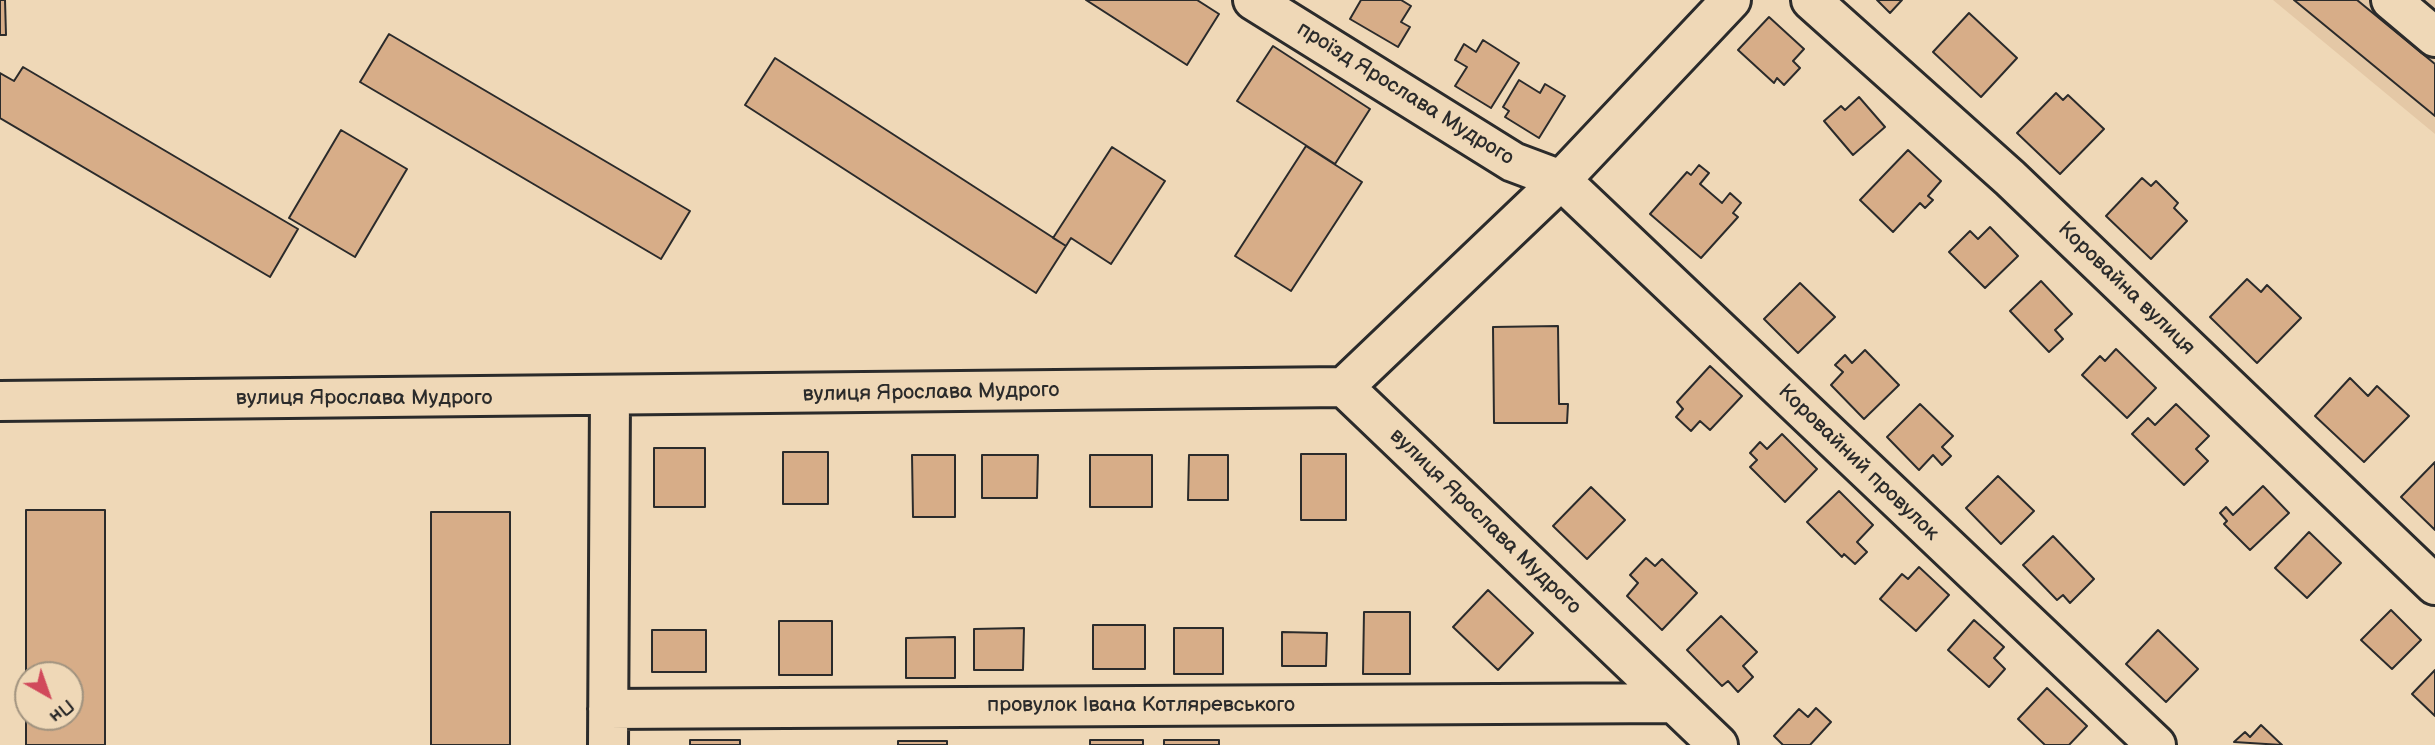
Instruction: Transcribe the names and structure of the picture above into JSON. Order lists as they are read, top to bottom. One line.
{"streets":{"street":["проїзд Ярослава Мудрого","Коровайна вулиця","вулиця Ярослава Мудрого","Коровайний провулок","провулок Івана Котляревського"]},"crossings":[["проїзд Ярослава Мудрого","Коровайний провулок"],["вулиця Ярослава Мудрого","провулок Івана Котляревського"]],"north":"bottom right"}
